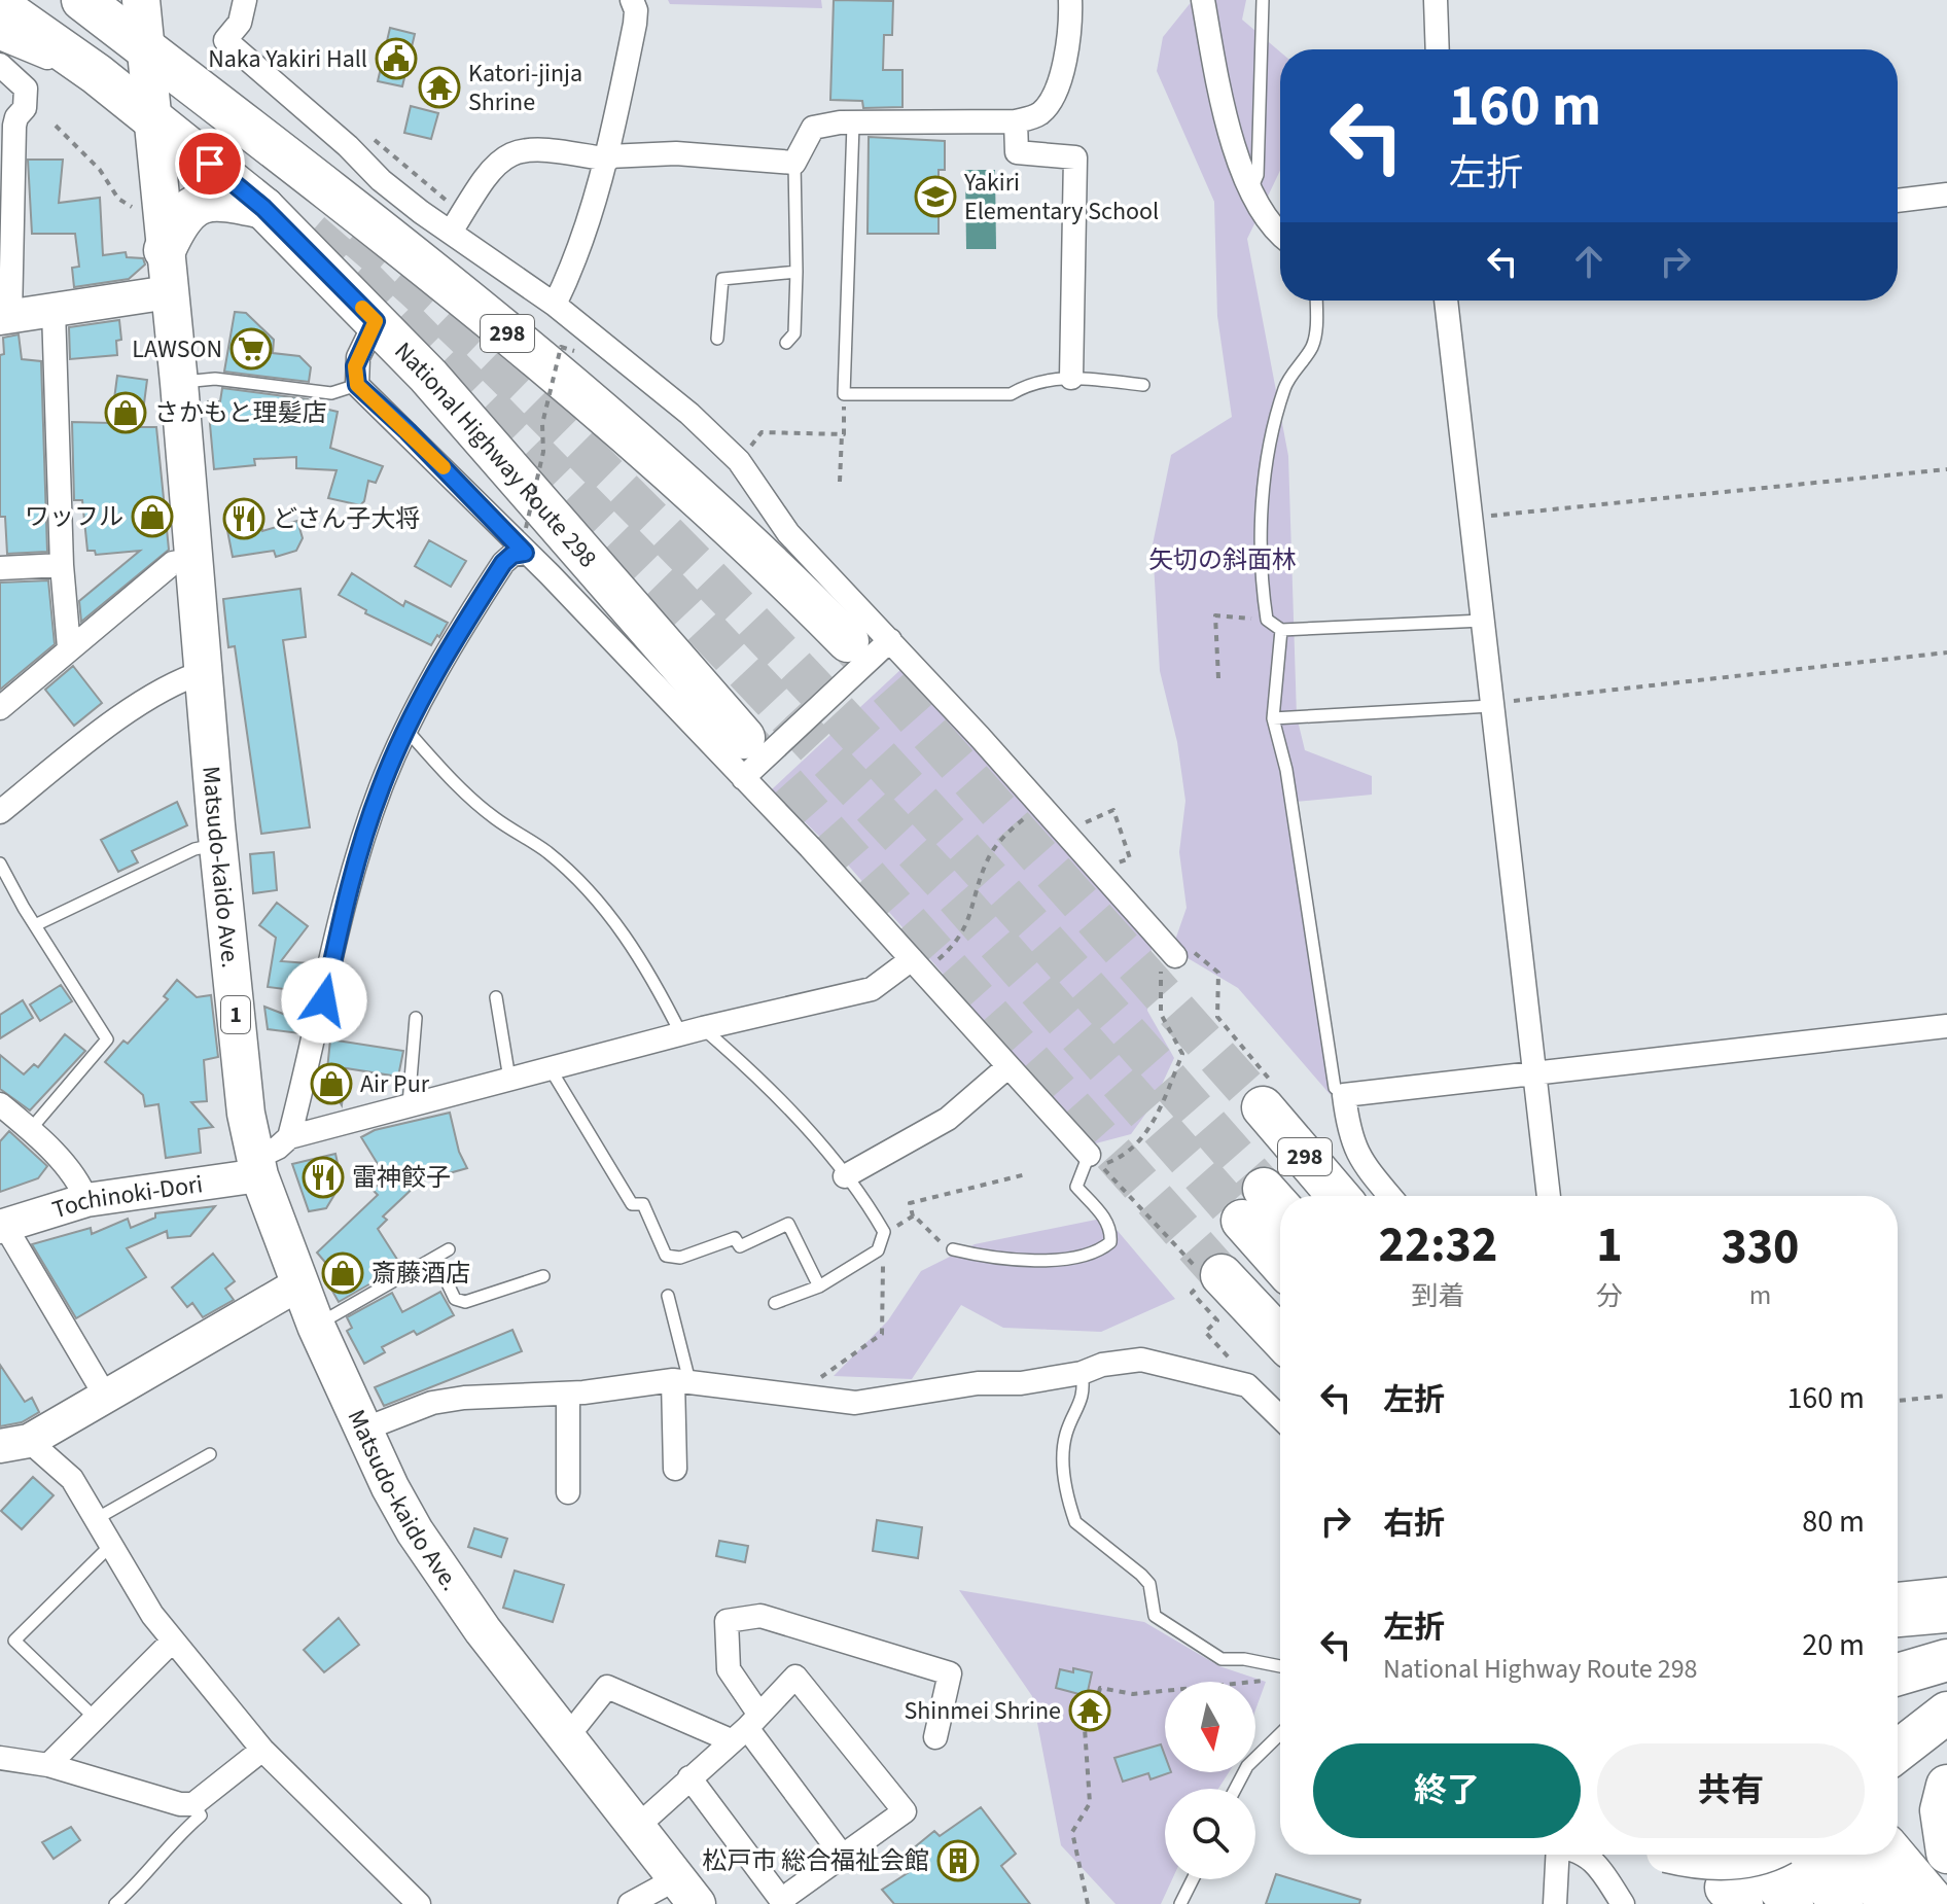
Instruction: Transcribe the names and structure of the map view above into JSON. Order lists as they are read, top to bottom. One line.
{"streets":{"highway":["298","National Highway Route 298"],"main road":["Matsudo-kaido Ave.","1"],"street":["Tochinoki-Dori"]},"crossings":[["298","Matsudo-kaido Ave."],["National Highway Route 298","Matsudo-kaido Ave."],["Matsudo-kaido Ave.","Tochinoki-Dori"]],"parks":["矢切の斜面林"],"places":{"public building":["Naka Yakiri Hall"],"temple":["Katori-jinja Shrine","Shinmei Shrine"],"school or university":["Yakiri Elementary School"],"supermarket":["LAWSON"],"shop":["さかもと理髪店","ワッフル","Air Pur","斎藤酒店"],"restaurant":["どさん子大将","雷神餃子"],"building":["松戸市 総合福祉会館"]},"north":"bottom","page":{"turn":["160 m","左折"],"eta":["22:32","到着","1","分","330","m"],"list":[{"name":"左折","value":"160 m"},{"name":"右折","value":"80 m"},{"name":"左折","note":"National Highway Route 298","value":"20 m"}],"buttons":["終了","共有"]}}
